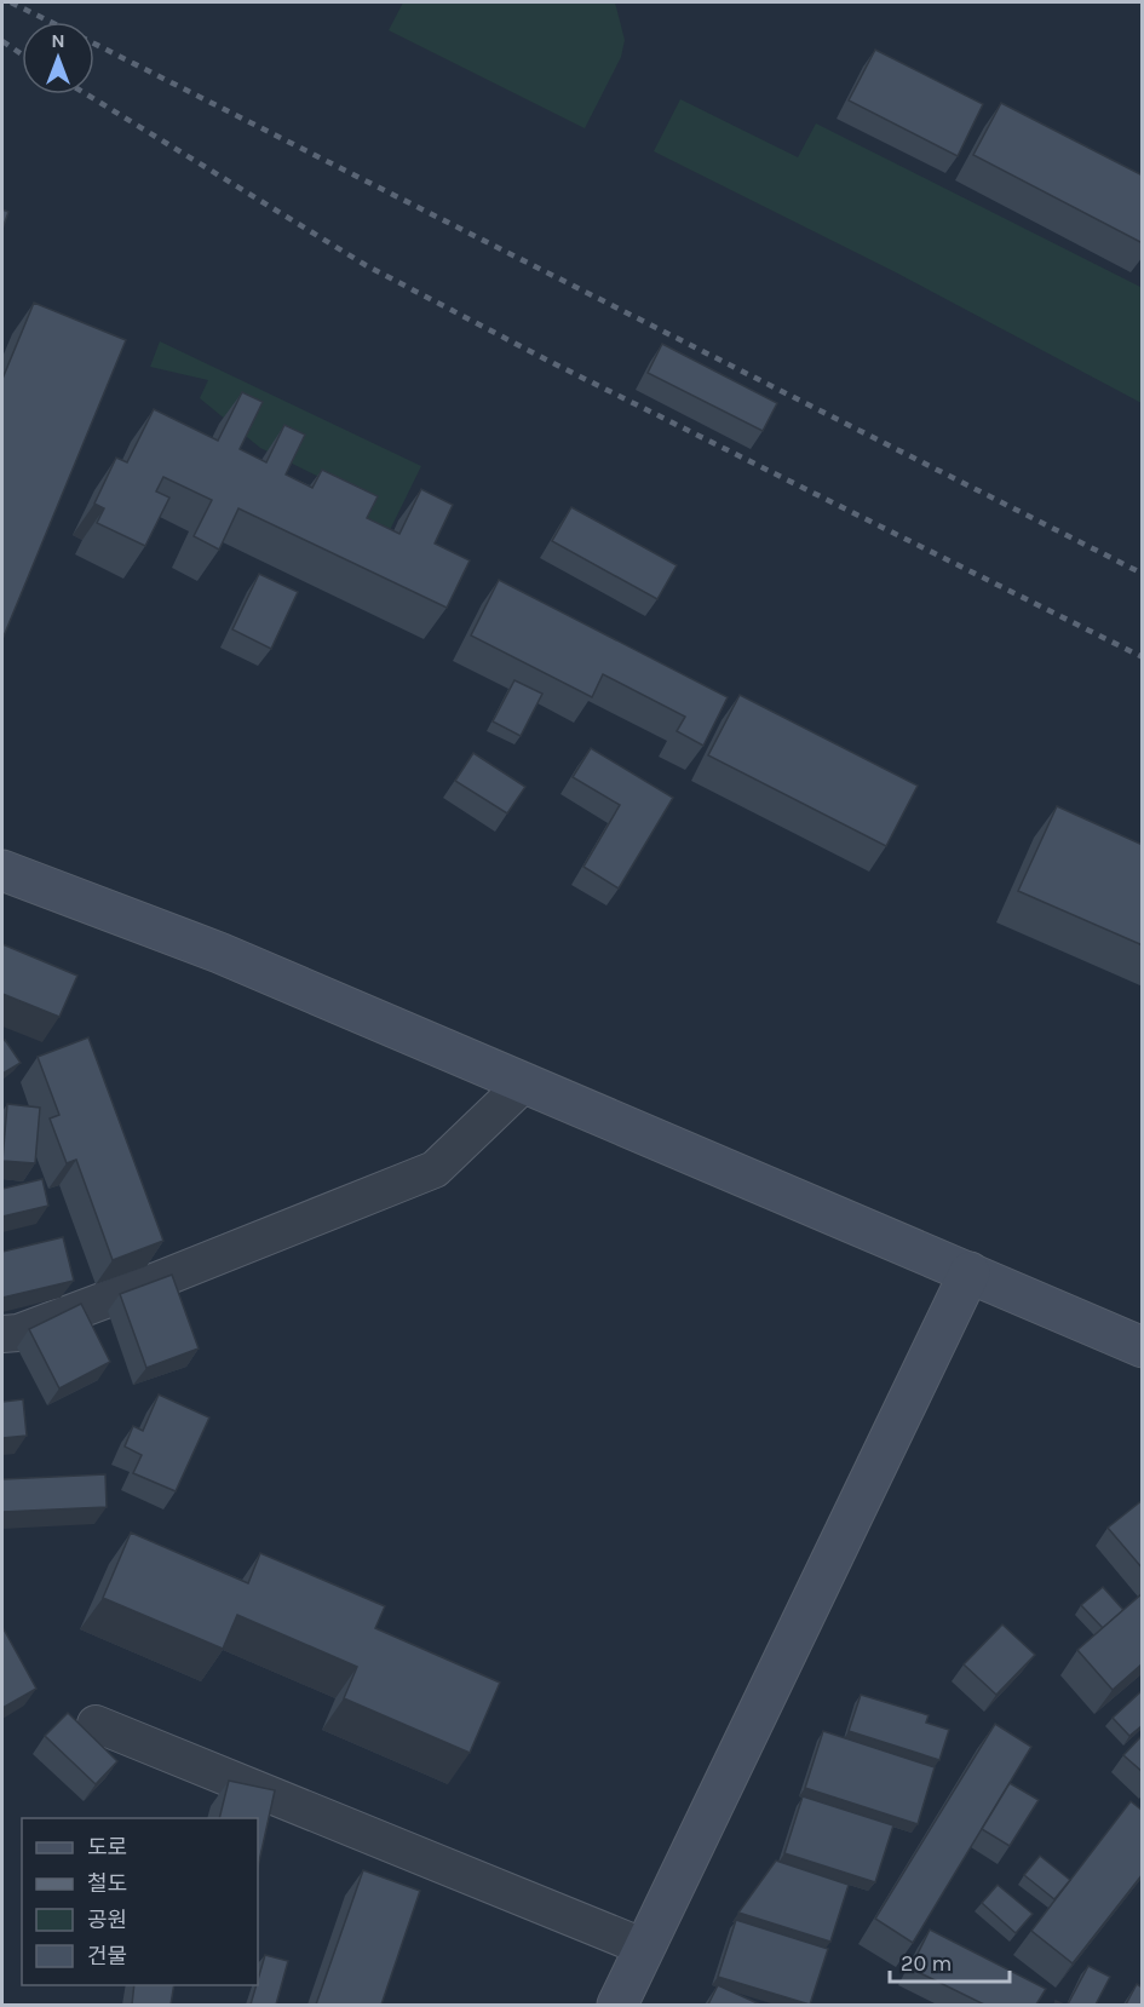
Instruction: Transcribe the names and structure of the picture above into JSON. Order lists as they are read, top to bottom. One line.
{"legend":["도로","철도","공원","건물"],"scale_bar":"20 m","north":"top"}
